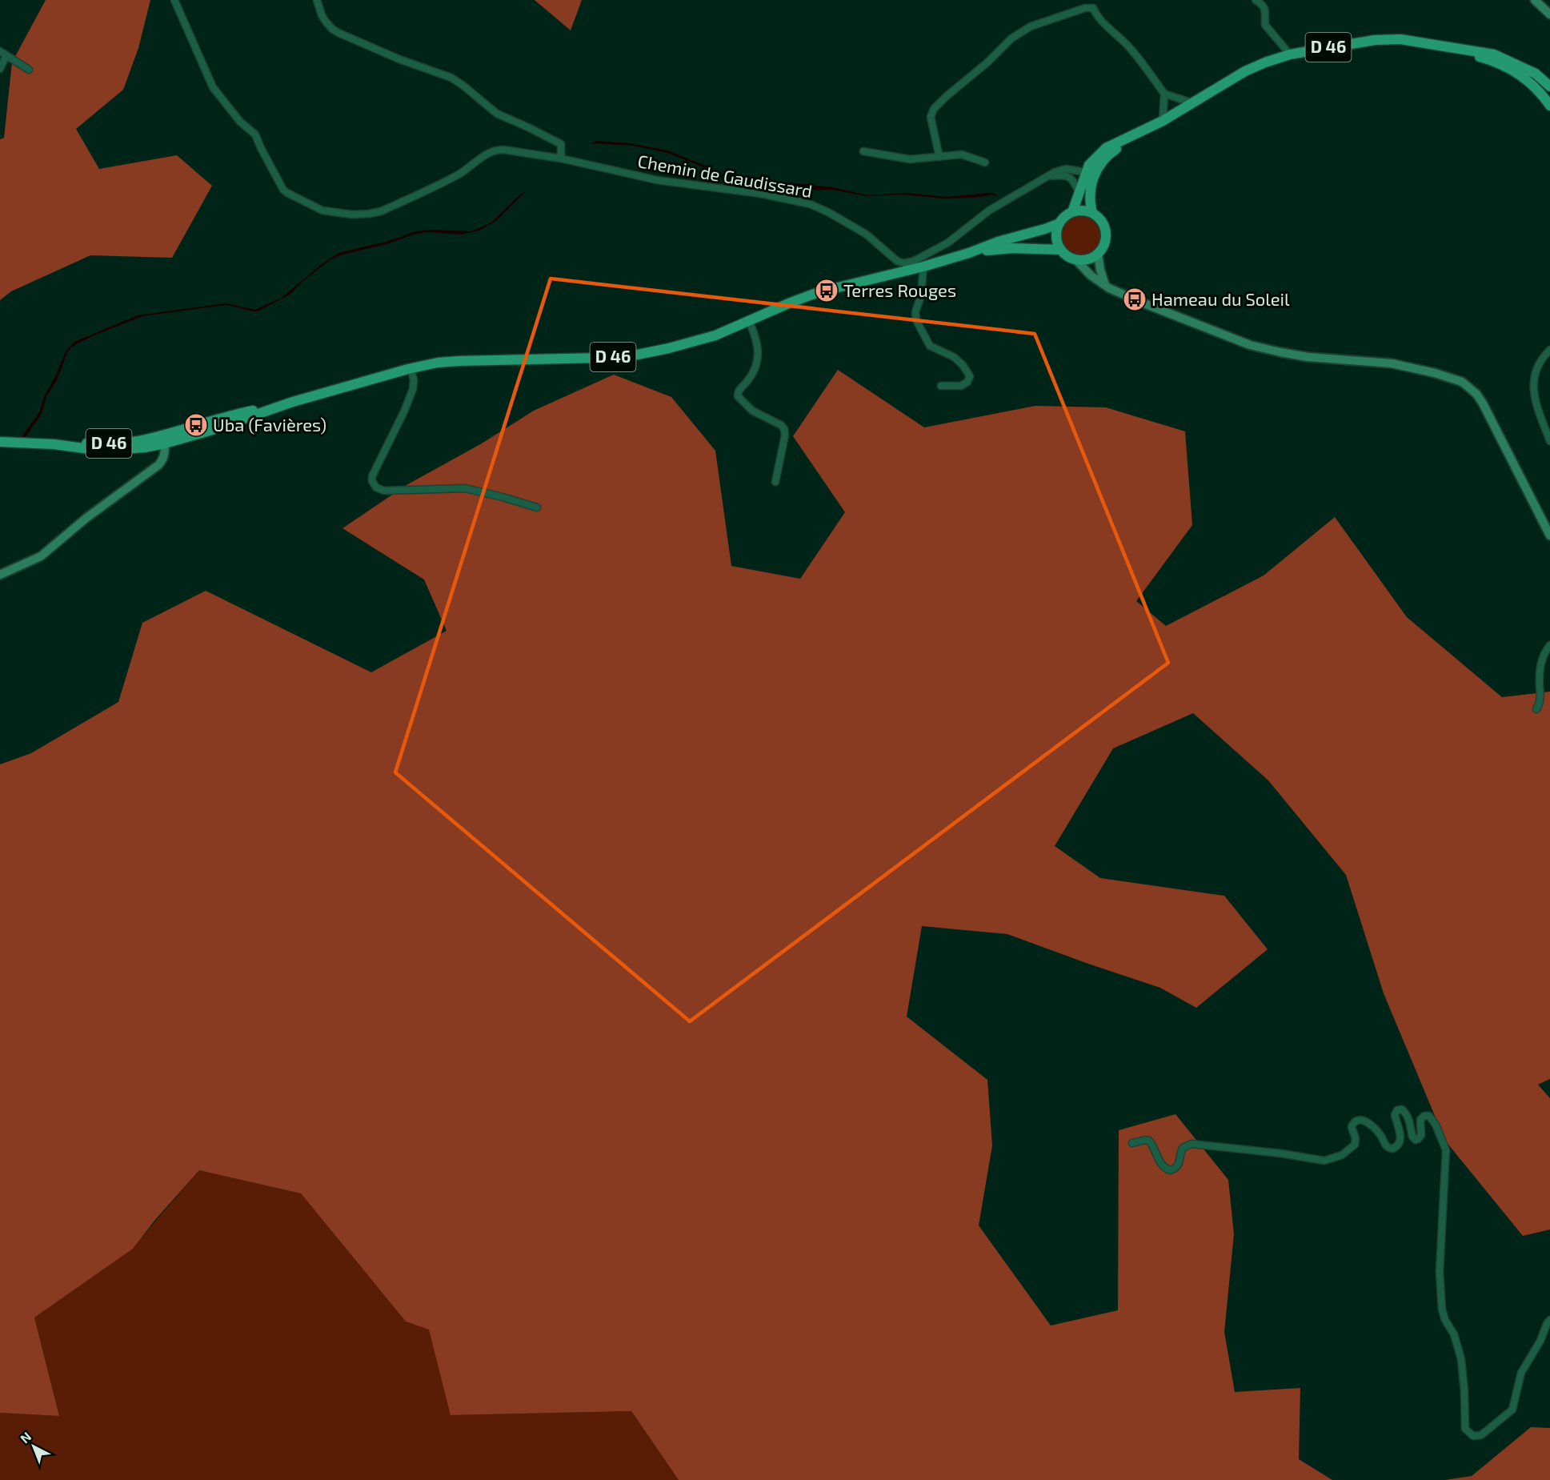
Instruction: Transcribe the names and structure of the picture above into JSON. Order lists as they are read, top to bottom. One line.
{"streets":{"main road":["D 46"],"street":["Chemin de Gaudissard"]},"places":{"bus stop":["Terres Rouges","Hameau du Soleil","Uba (Favières)"]},"north":"top left"}
